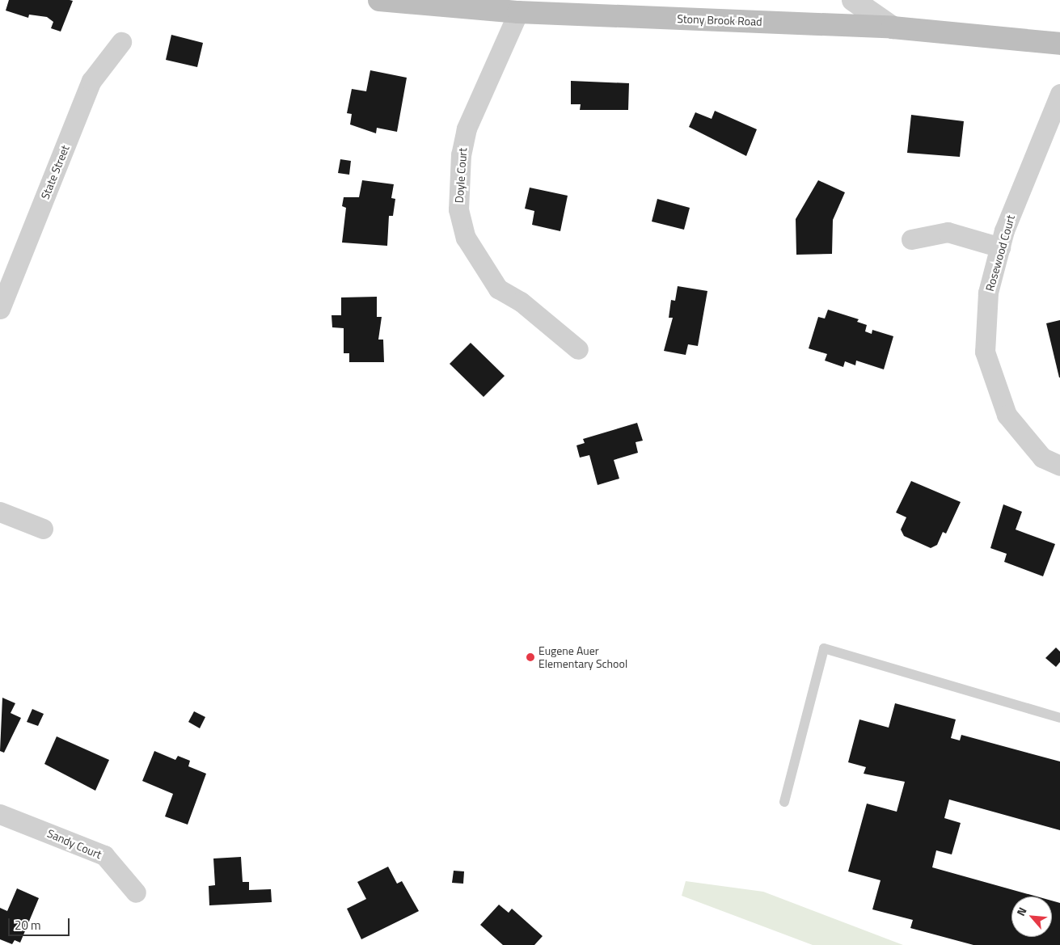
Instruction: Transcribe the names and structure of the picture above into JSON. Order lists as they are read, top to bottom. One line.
{"streets":{"main road":["Stony Brook Road"],"street":["State Street","Doyle Court","Rosewood Court","Sandy Court"]},"crossings":[["Stony Brook Road","Doyle Court"]],"places":["Eugene Auer Elementary School"],"scale_bar":"20 m","north":"top left"}
